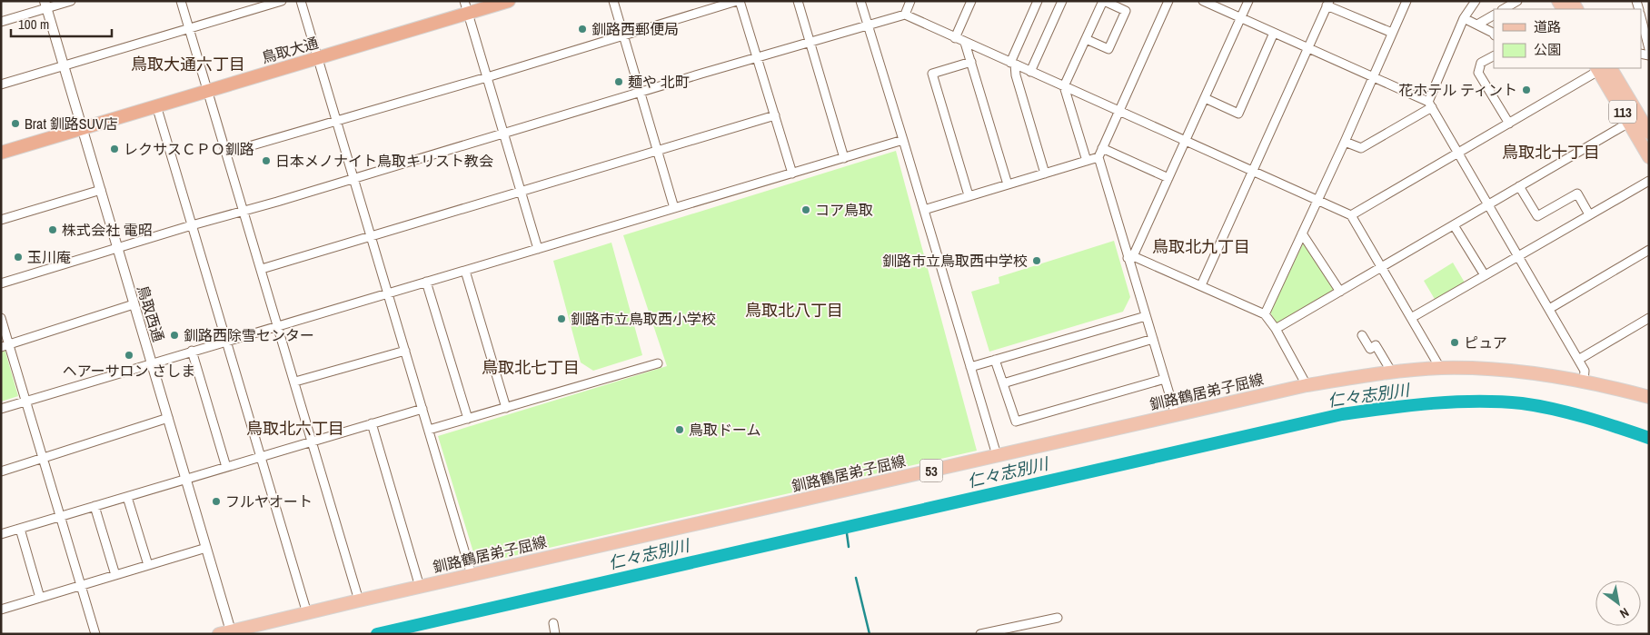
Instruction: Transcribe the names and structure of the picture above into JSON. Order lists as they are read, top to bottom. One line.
{"streets":{"highway":["鳥取大通"],"main road":["113","釧路鶴居弟子屈線","53"],"street":["鳥取西通"]},"crossings":[["鳥取大通","鳥取西通"],["鳥取西通","釧路鶴居弟子屈線"]],"districts":["鳥取大通六丁目","鳥取北十丁目","鳥取北九丁目","鳥取北八丁目","鳥取北七丁目","鳥取北六丁目"],"water":["仁々志別川"],"places":["釧路西郵便局","麺や 北町","花ホテル ティント","Brat 釧路SUV店","レクサスＣＰＯ釧路","日本メノナイト鳥取キリスト教会","コア鳥取","株式会社 電昭","玉川庵","釧路市立鳥取西中学校","釧路市立鳥取西小学校","釧路西除雪センター","ピュア","ヘアーサロン さしま","鳥取ドーム","フルヤオート"],"legend":["道路","公園"],"scale_bar":"100 m","north":"bottom right"}
